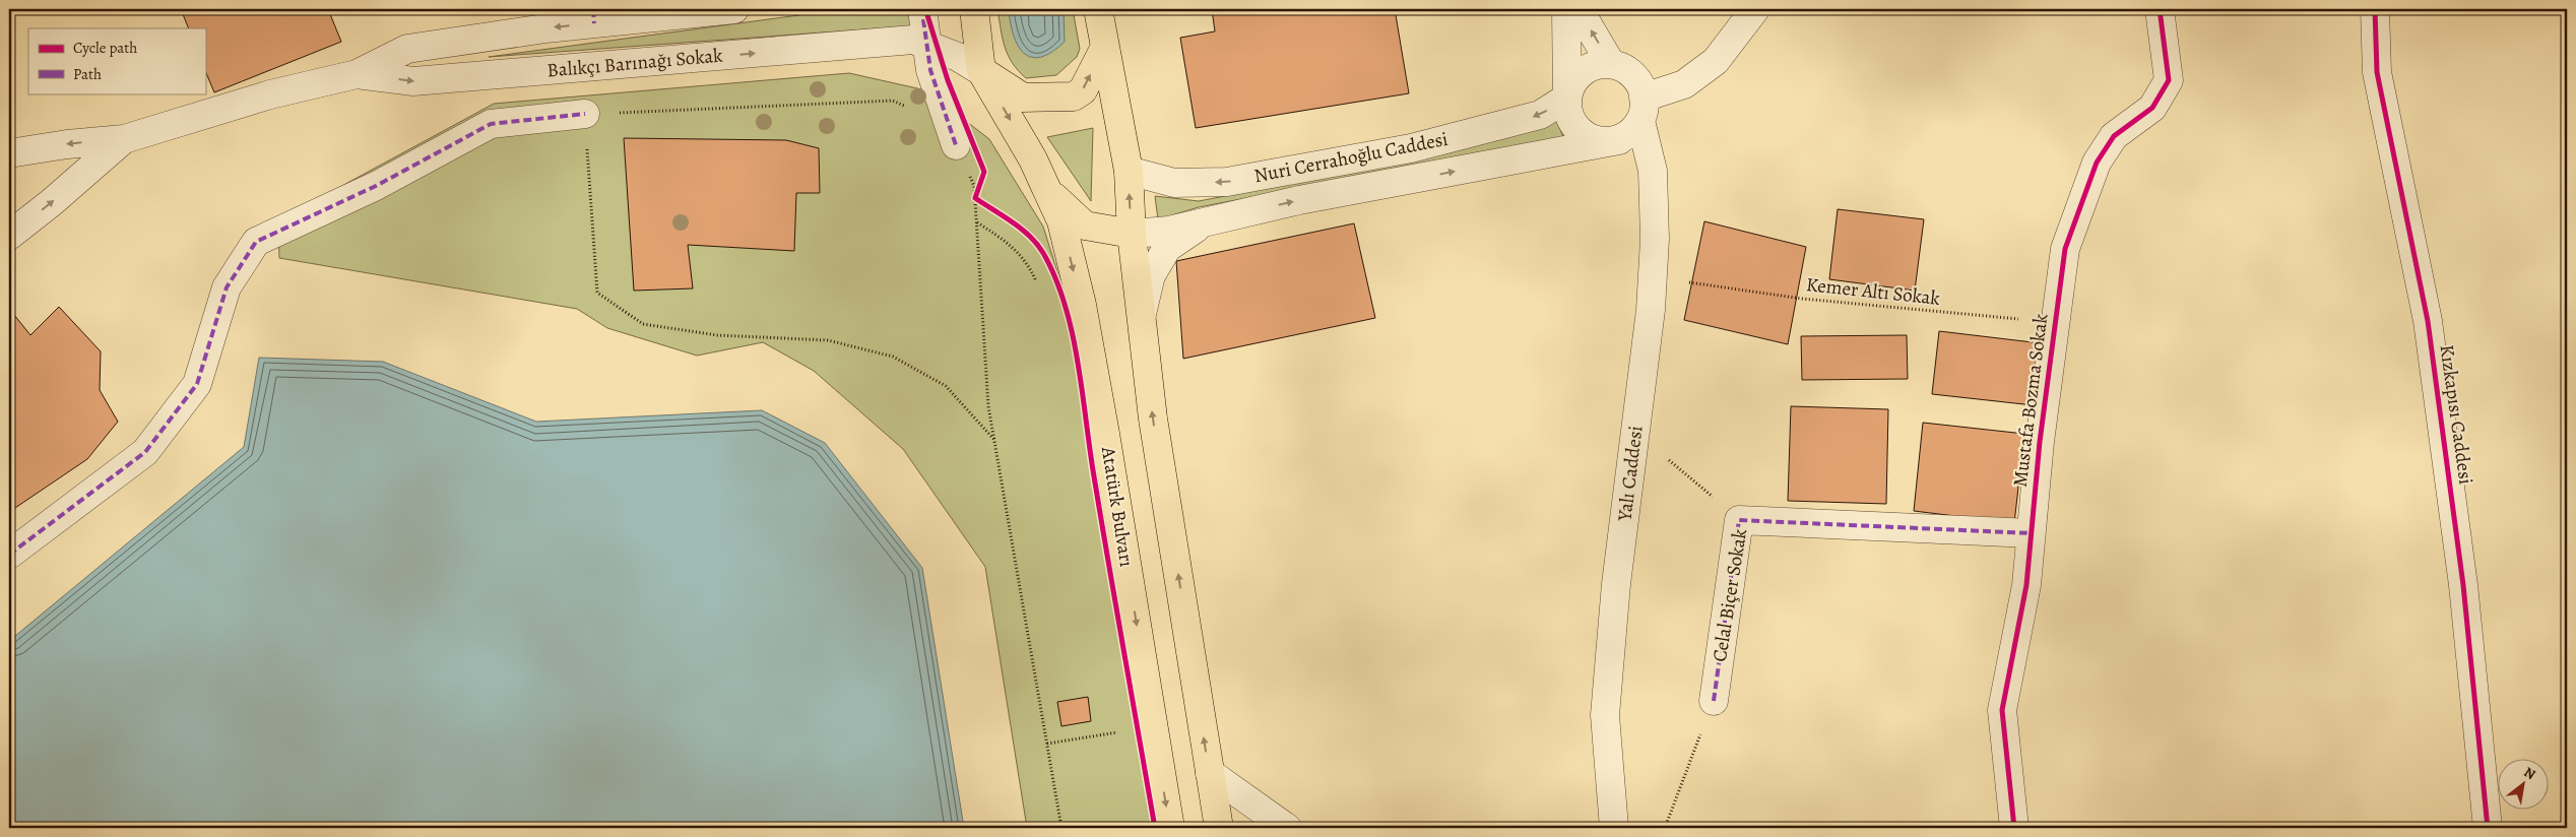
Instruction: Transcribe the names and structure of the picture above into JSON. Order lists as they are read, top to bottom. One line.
{"streets":{"main road":["Atatürk Bulvarı"],"street":["Balıkçı Barınağı Sokak","Nuri Cerrahoğlu Caddesi","Mustafa Bozma Sokak","Kızkapısı Caddesi","Yalı Caddesi","Celal Biçer Sokak"],"path":["Kemer Altı Sokak"]},"crossings":[["Nuri Cerrahoğlu Caddesi","Yalı Caddesi"],["Nuri Cerrahoğlu Caddesi","Atatürk Bulvarı"],["Kemer Altı Sokak","Mustafa Bozma Sokak"],["Mustafa Bozma Sokak","Celal Biçer Sokak"]],"legend":["Cycle path","Path"],"north":"top right"}
